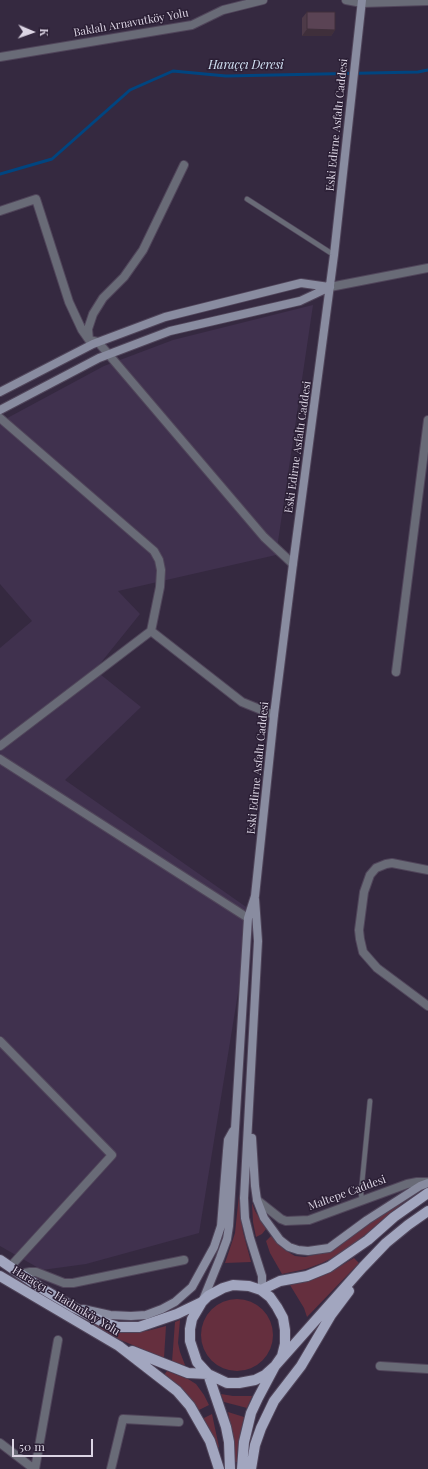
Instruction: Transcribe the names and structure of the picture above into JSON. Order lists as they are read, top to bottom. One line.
{"streets":{"main road":["Eski Edirne Asfaltı Caddesi","Haraççı - Hadımköy Yolu"],"street":["Baklalı Arnavutköy Yolu","Maltepe Caddesi"]},"water":["Haraççı Deresi"],"scale_bar":"50 m","north":"right"}
